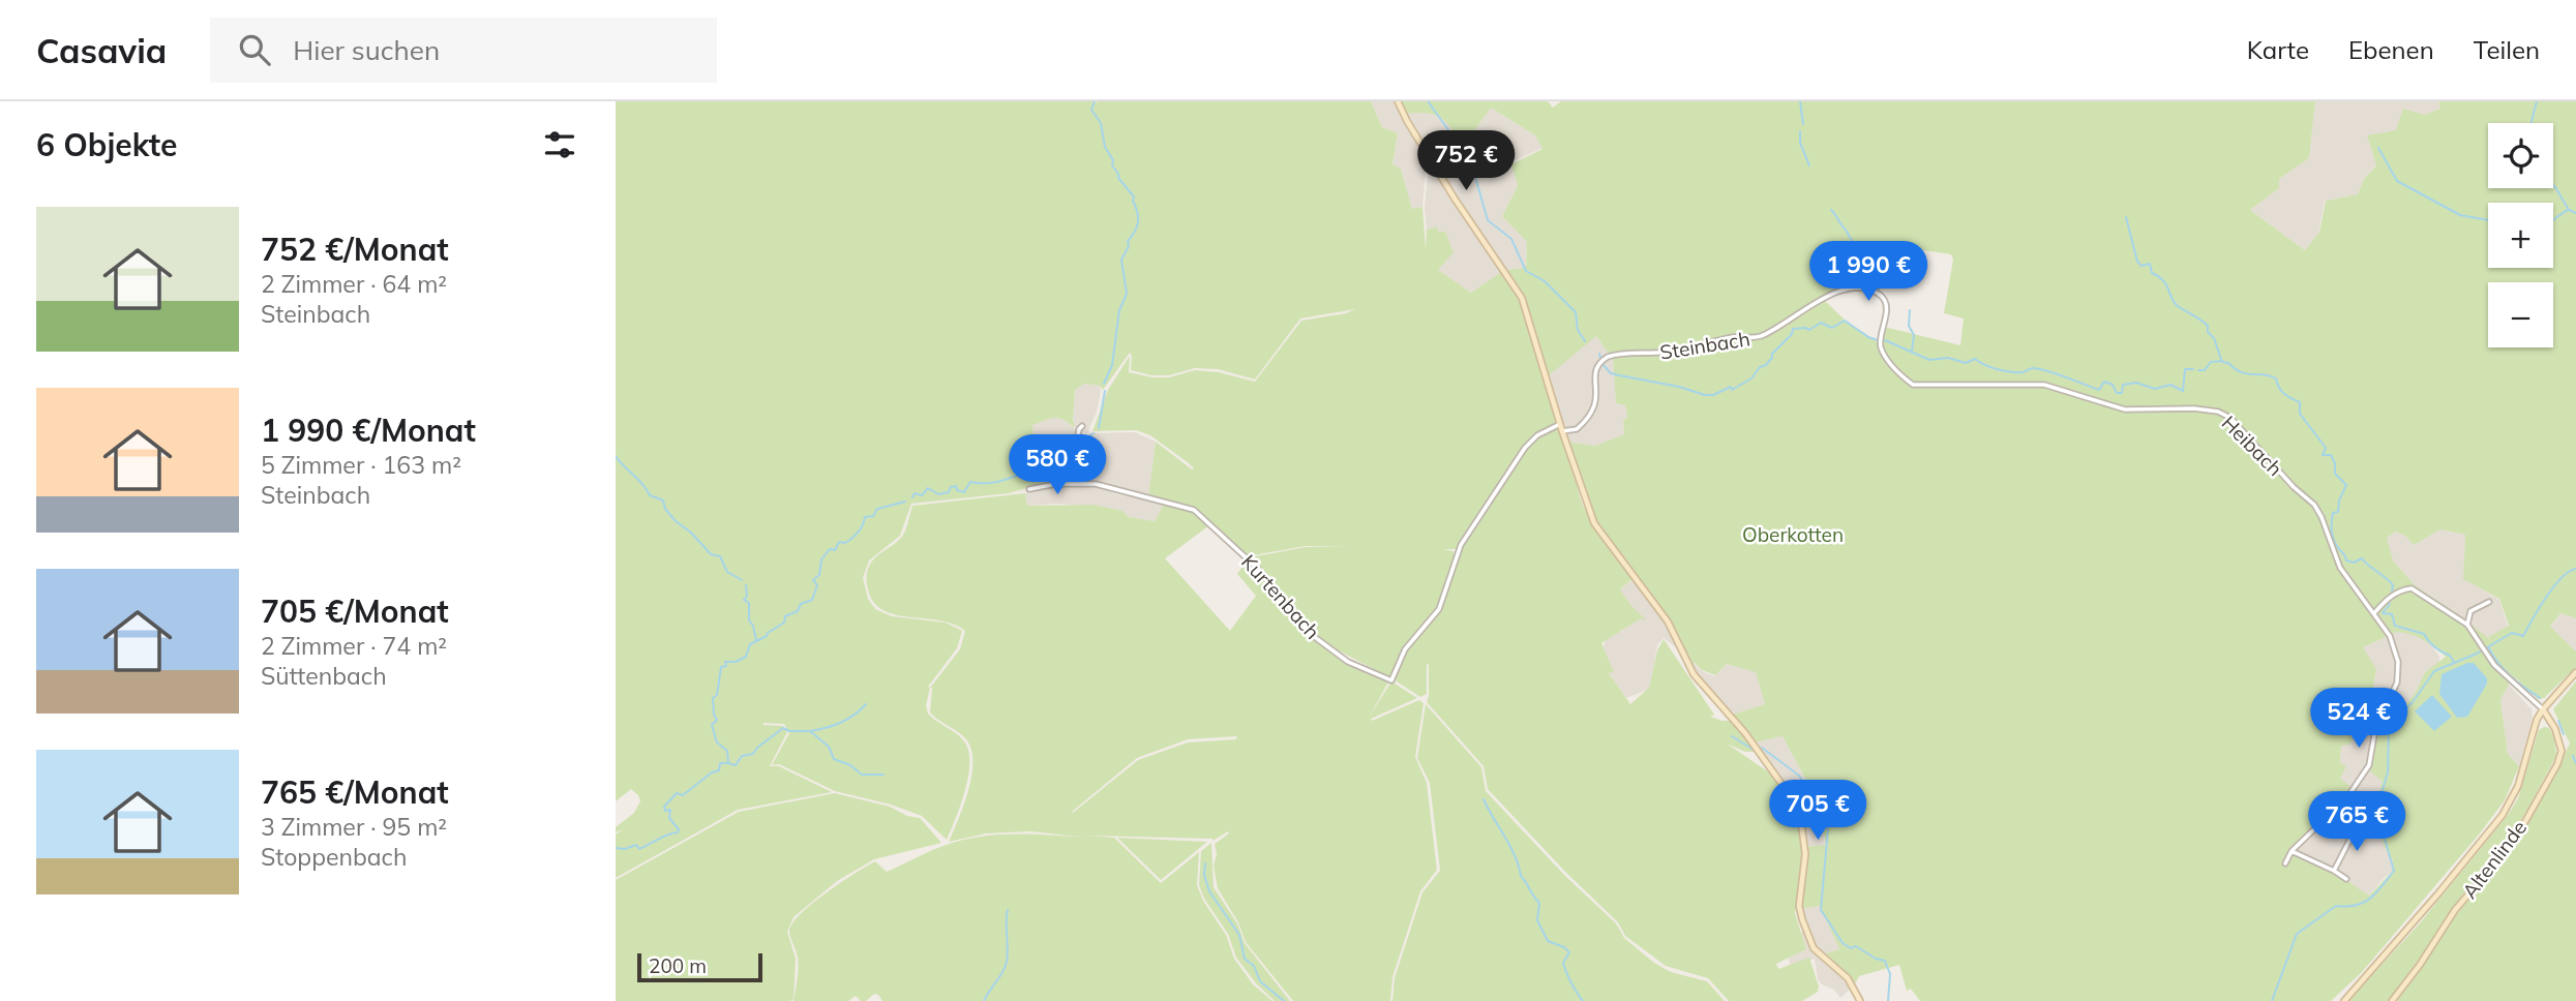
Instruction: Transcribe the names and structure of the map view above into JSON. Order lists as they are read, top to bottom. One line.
{"streets":{"street":["Steinbach","Heibach","Kurtenbach","Altenlinde"]},"crossings":[["Steinbach","Heibach"]],"parks":["Oberkotten"],"scale_bar":"200 m","page":{"header":"Casavia","search":"Hier suchen","nav":["Karte","Ebenen","Teilen"],"heading":"6 Objekte","map_buttons":["+","−"],"price":["752 €","1 990 €","580 €","524 €","705 €","765 €"],"list":[{"name":"752 €/Monat","note":"2 Zimmer · 64 m² · Steinbach"},{"name":"1 990 €/Monat","note":"5 Zimmer · 163 m² · Steinbach"},{"name":"705 €/Monat","note":"2 Zimmer · 74 m² · Süttenbach"},{"name":"765 €/Monat","note":"3 Zimmer · 95 m² · Stoppenbach"}],"scale":"200 m"}}
